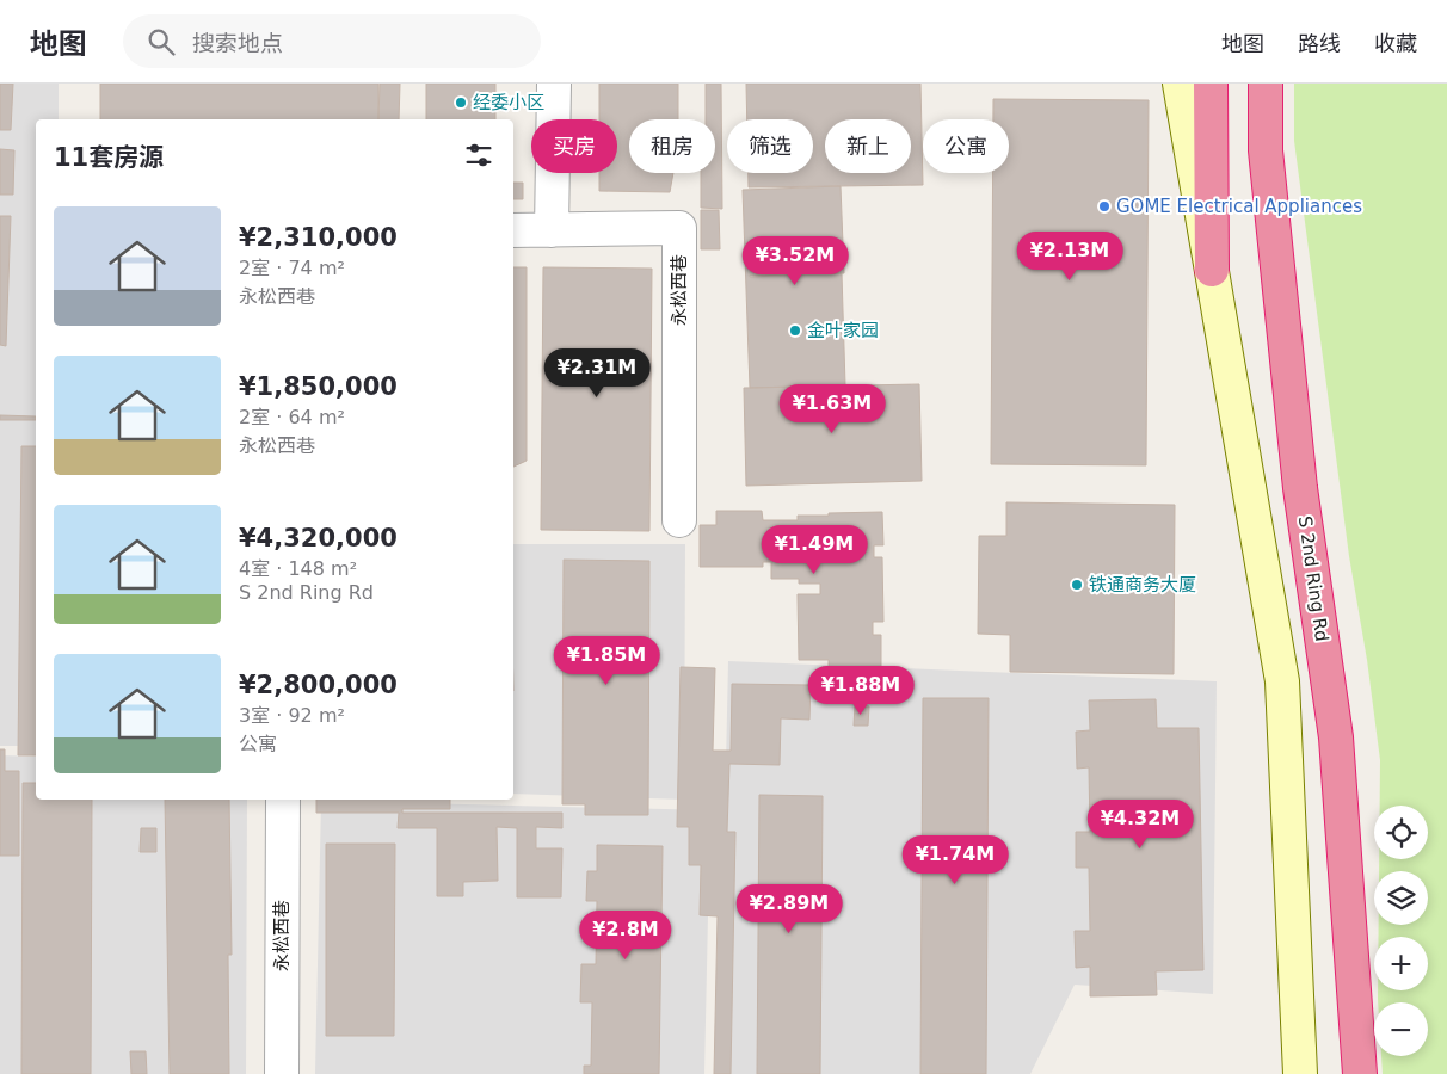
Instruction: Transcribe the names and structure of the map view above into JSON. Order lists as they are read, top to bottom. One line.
{"streets":{"highway":["S 2nd Ring Rd"],"street":["永松西巷"]},"places":["经委小区","GOME Electrical Appliances","金叶家园","铁通商务大厦"],"page":{"header":"地图","search":"搜索地点","nav":["地图","路线","收藏"],"chip":["买房","租房","筛选","新上","公寓"],"heading":"11套房源","list":[{"name":"¥2,310,000","note":"2室 · 74 m² · 永松西巷"},{"name":"¥1,850,000","note":"2室 · 64 m² · 永松西巷"},{"name":"¥4,320,000","note":"4室 · 148 m² · S 2nd Ring Rd"},{"name":"¥2,800,000","note":"3室 · 92 m² · 公寓"}],"price":["¥2.13M","¥3.52M","¥2.31M","¥1.63M","¥1.49M","¥1.85M","¥1.88M","¥4.32M","¥1.74M","¥2.89M","¥2.8M"],"map_buttons":["+","−"]}}
